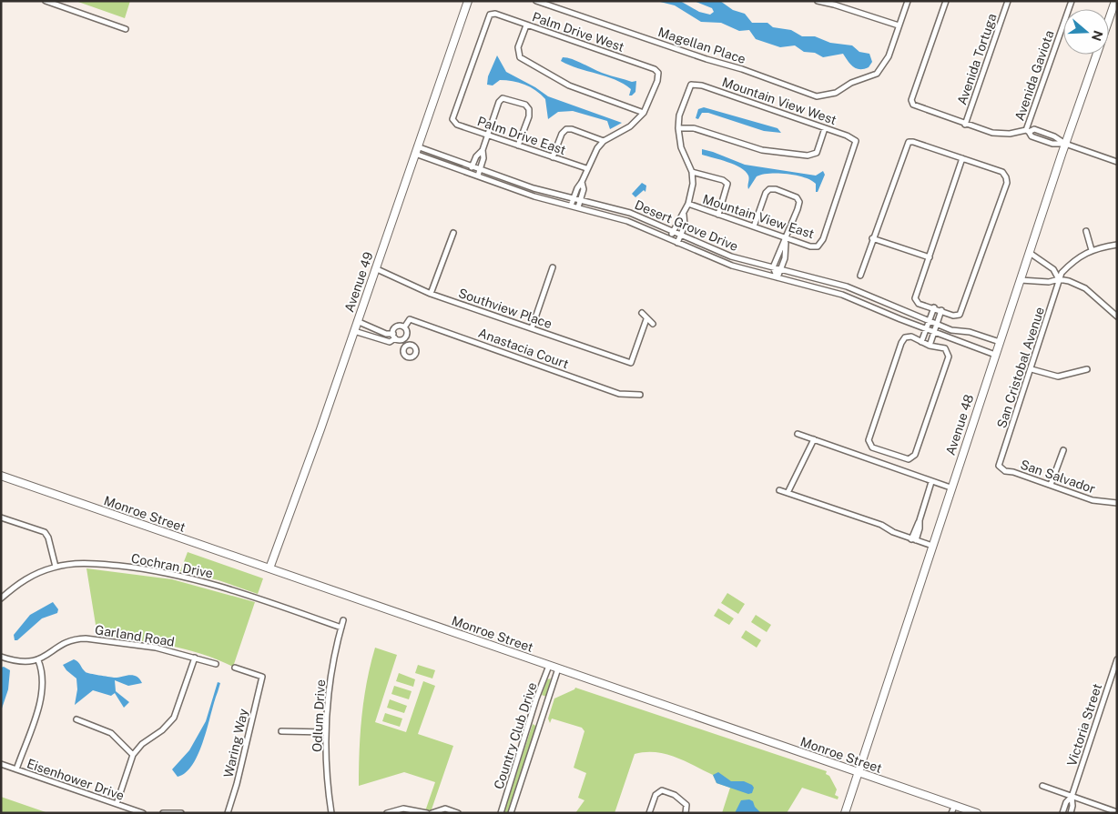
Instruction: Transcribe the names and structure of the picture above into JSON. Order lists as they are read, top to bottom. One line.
{"streets":{"main road":["Avenue 49","Avenue 48","Monroe Street"],"street":["Palm Drive West","Magellan Place","Avenida Tortuga","Avenida Gaviota","Mountain View West","Palm Drive East","Mountain View East","Desert Grove Drive","Southview Place","Anastacia Court","San Cristobal Avenue","San Salvador","Cochran Drive","Garland Road","Odlum Drive","Victoria Street","Country Club Drive","Waring Way","Eisenhower Drive"]},"crossings":[["Palm Drive West","Palm Drive East"],["Mountain View West","Mountain View East"],["Desert Grove Drive","Avenue 49"],["Desert Grove Drive","Avenue 48"],["Avenue 49","Southview Place"],["Avenue 49","Monroe Street"],["San Cristobal Avenue","San Salvador"],["Avenue 48","Monroe Street"],["Monroe Street","Country Club Drive"],["Cochran Drive","Odlum Drive"]],"north":"right"}
